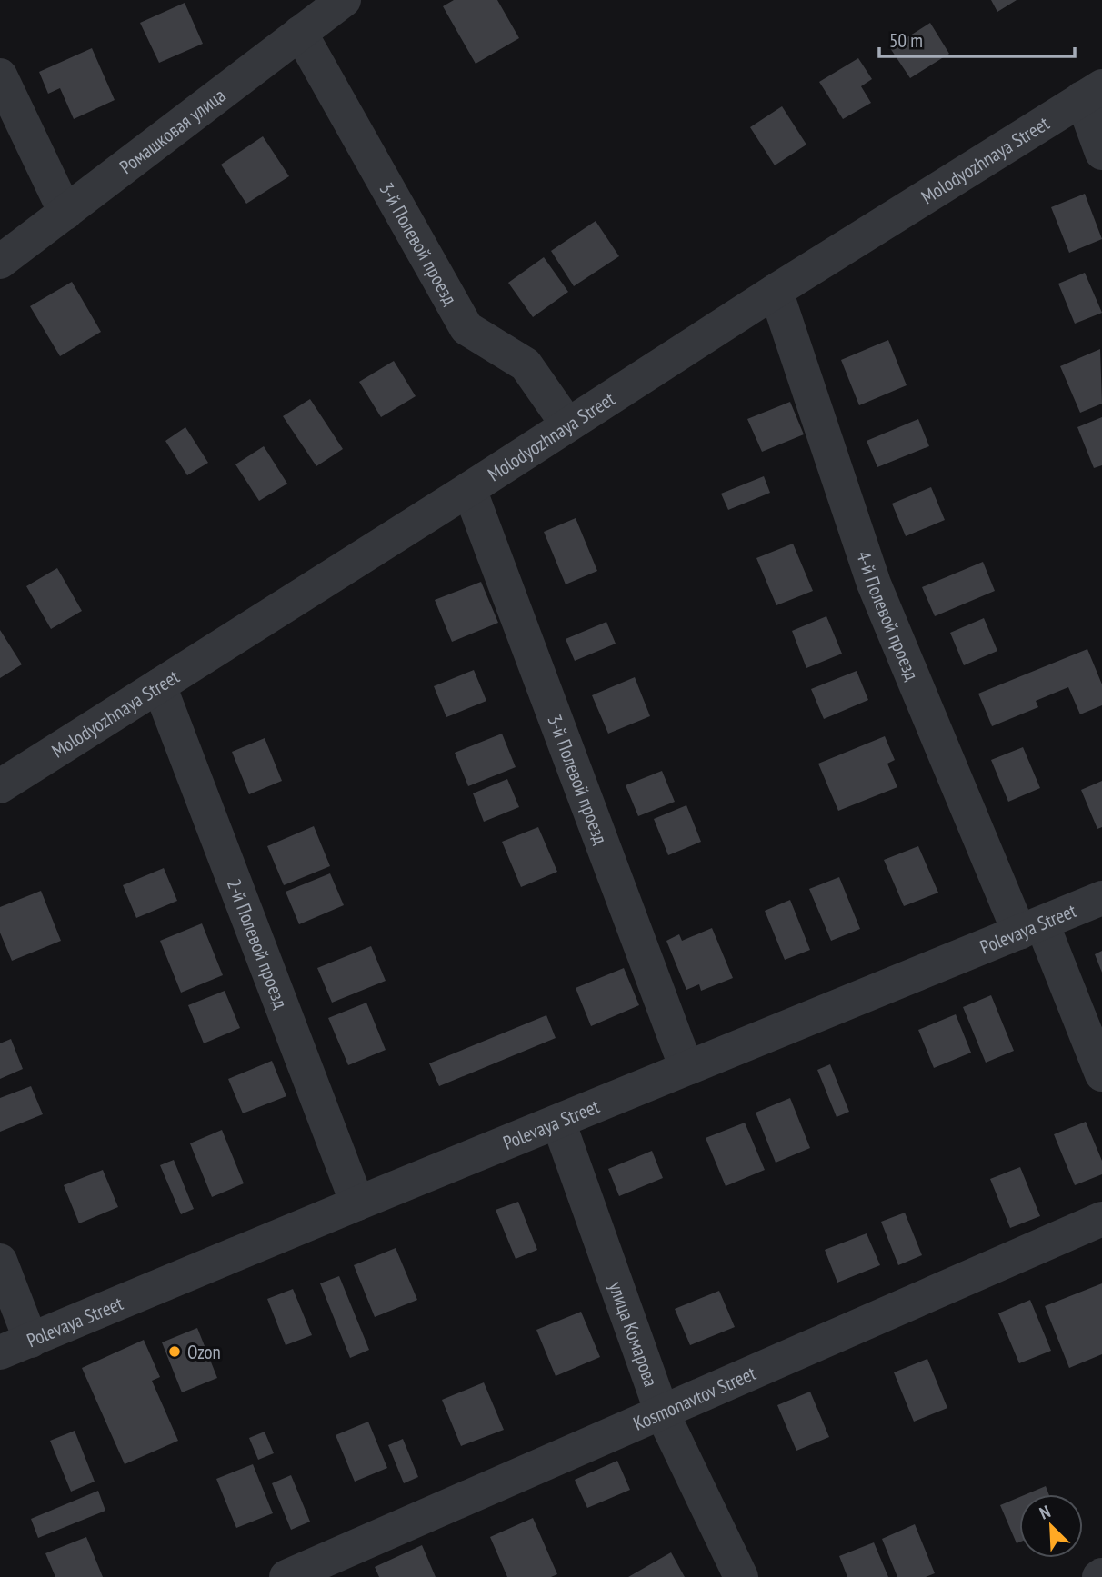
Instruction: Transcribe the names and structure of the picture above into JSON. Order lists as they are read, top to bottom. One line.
{"streets":{"street":["Ромашковая улица","Molodyozhnaya Street","3-й Полевой проезд","4-й Полевой проезд","Polevaya Street","2-й Полевой проезд","улица Комарова","Kosmonavtov Street"]},"crossings":[["Ромашковая улица","3-й Полевой проезд"],["Molodyozhnaya Street","3-й Полевой проезд"],["Molodyozhnaya Street","4-й Полевой проезд"],["Molodyozhnaya Street","2-й Полевой проезд"],["3-й Полевой проезд","Polevaya Street"],["4-й Полевой проезд","Polevaya Street"],["Polevaya Street","2-й Полевой проезд"],["Polevaya Street","улица Комарова"],["улица Комарова","Kosmonavtov Street"]],"places":["Ozon"],"scale_bar":"50 m","north":"top left"}
